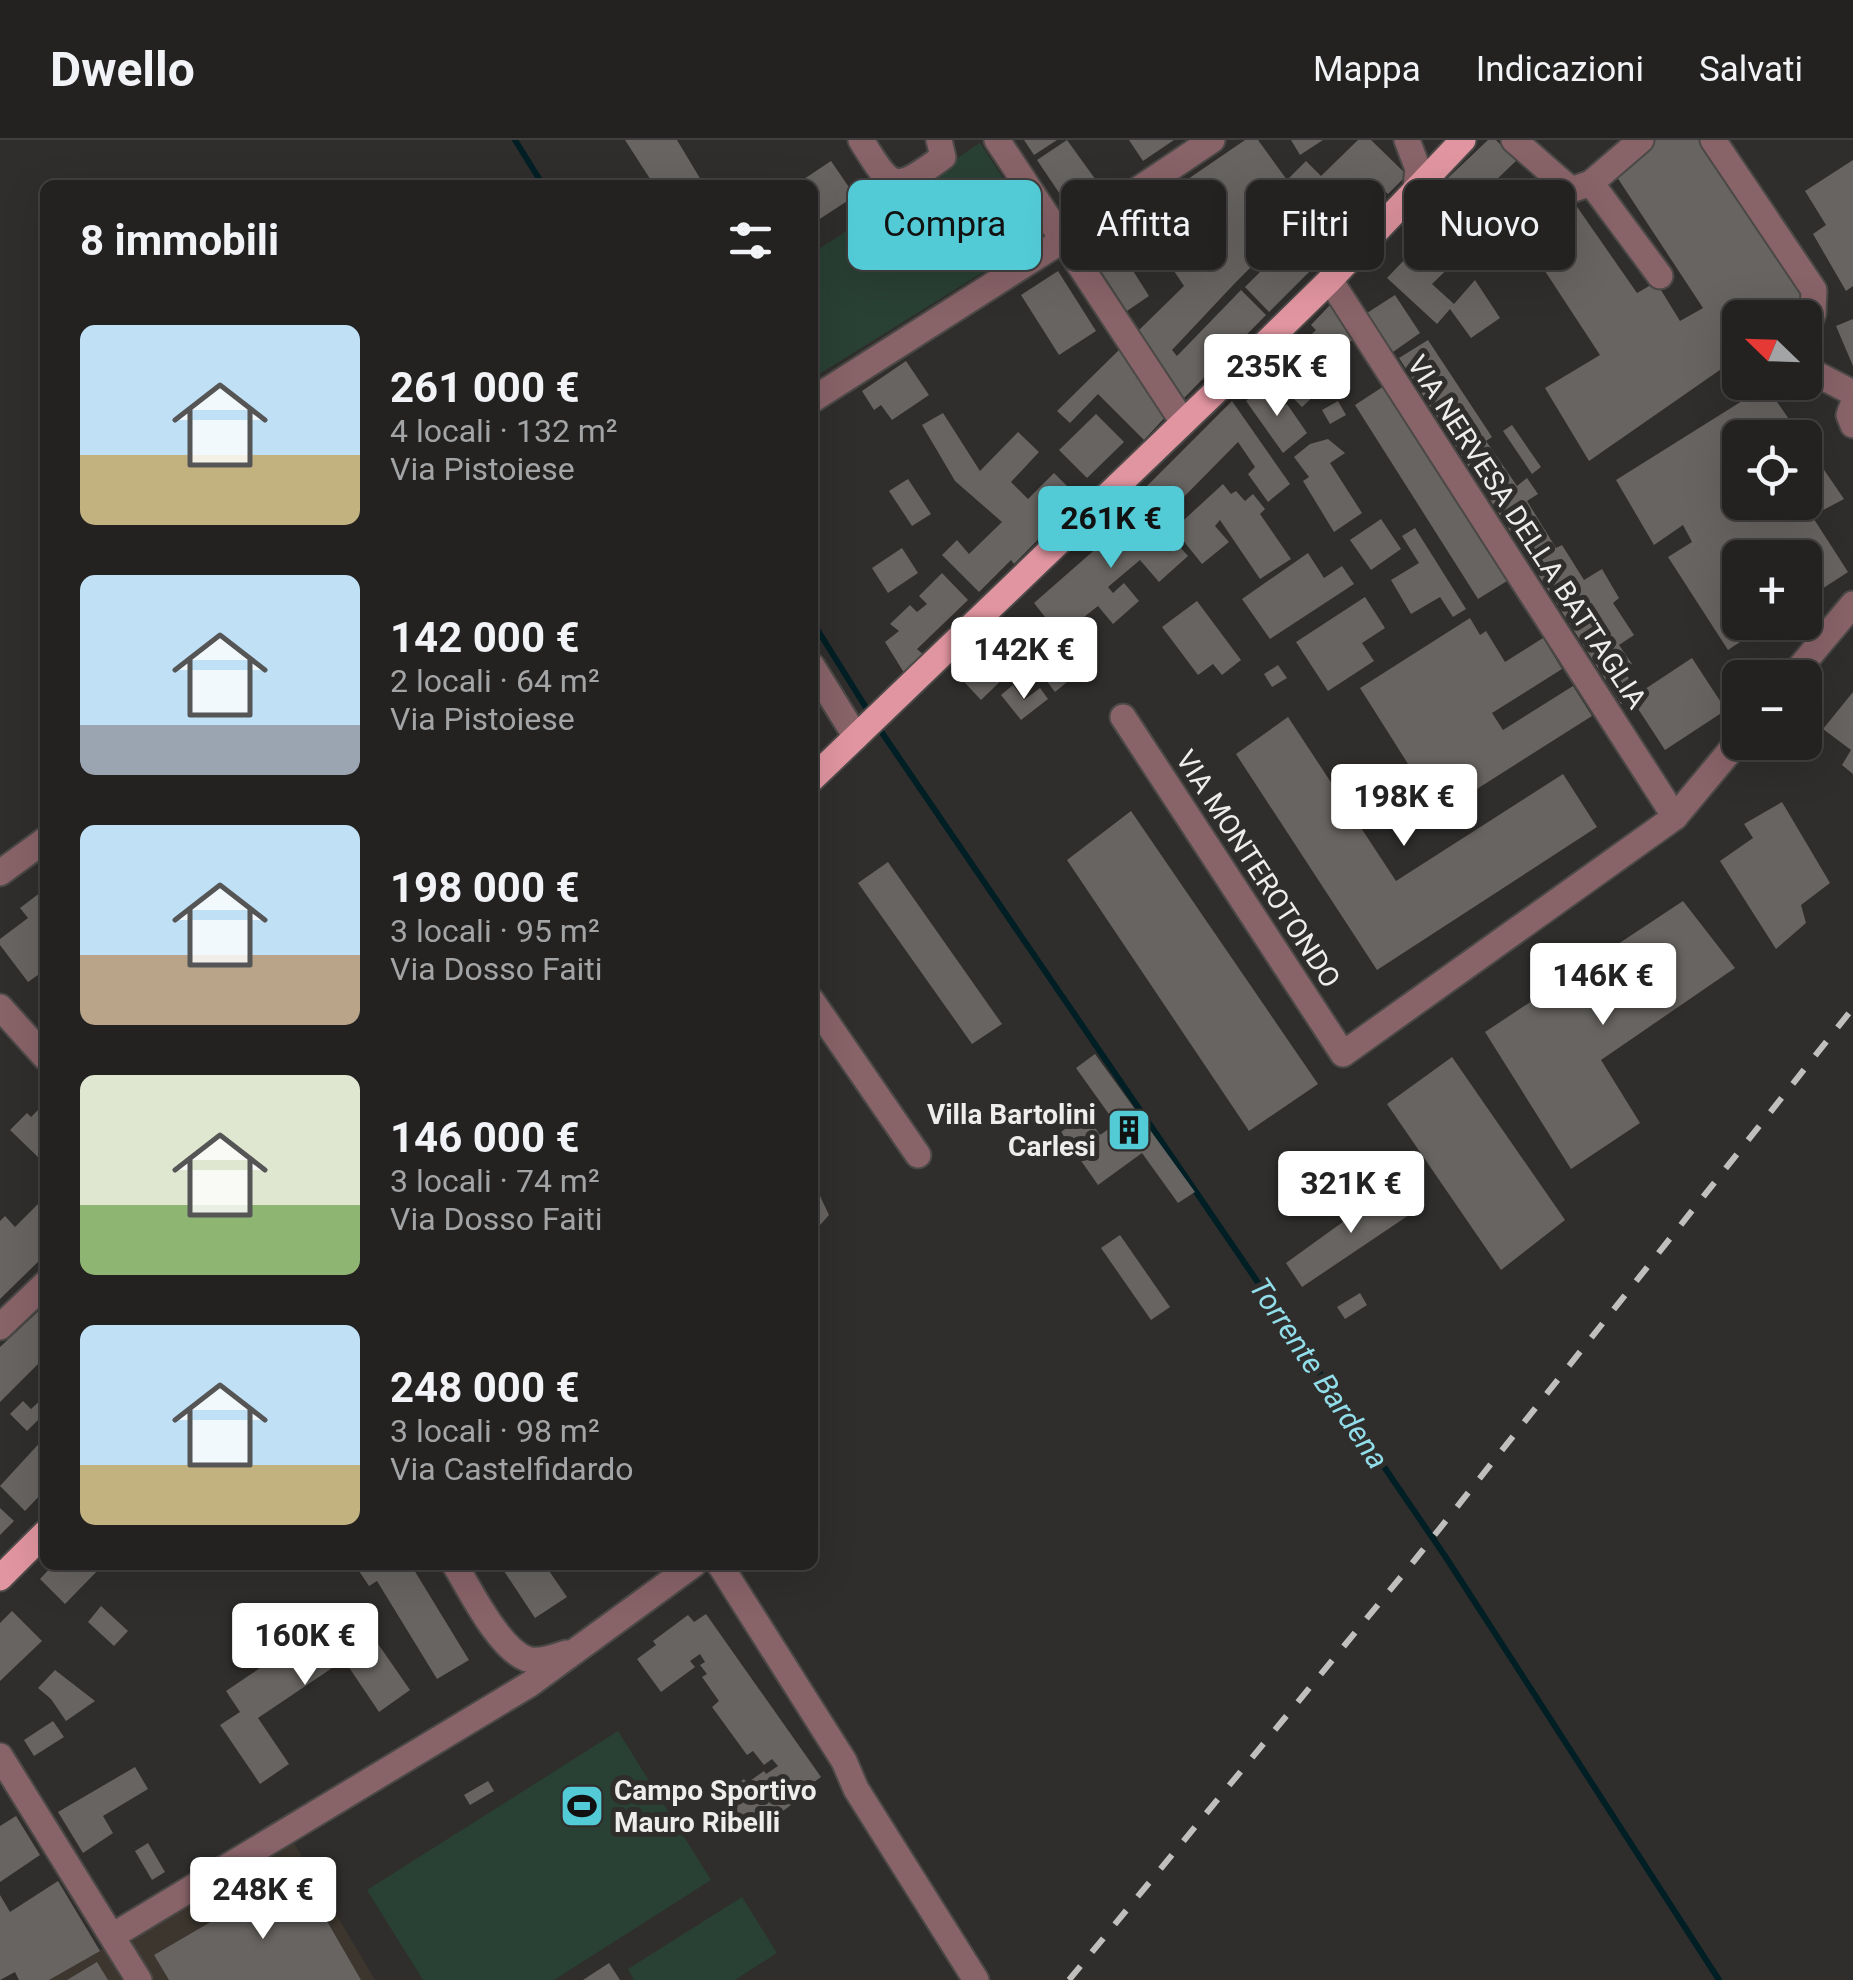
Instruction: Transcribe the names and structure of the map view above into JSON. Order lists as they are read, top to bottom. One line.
{"streets":{"street":["VIA NERVESA DELLA BATTAGLIA","VIA MONTEROTONDO"]},"crossings":[["VIA NERVESA DELLA BATTAGLIA","VIA MONTEROTONDO"]],"water":["Torrente Bardena"],"places":{"building":["Villa Bartolini Carlesi"],"sports":["Campo Sportivo Mauro Ribelli"]},"north":"top left","page":{"header":"Dwello","nav":["Mappa","Indicazioni","Salvati"],"chip":["Compra","Affitta","Filtri","Nuovo"],"heading":"8 immobili","map_buttons":["+","−"],"list":[{"name":"261 000 €","note":"4 locali · 132 m² · Via Pistoiese"},{"name":"142 000 €","note":"2 locali · 64 m² · Via Pistoiese"},{"name":"198 000 €","note":"3 locali · 95 m² · Via Dosso Faiti"},{"name":"146 000 €","note":"3 locali · 74 m² · Via Dosso Faiti"},{"name":"248 000 €","note":"3 locali · 98 m² · Via Castelfidardo"}],"price":["235K €","261K €","142K €","198K €","146K €","321K €","160K €","248K €"]}}
